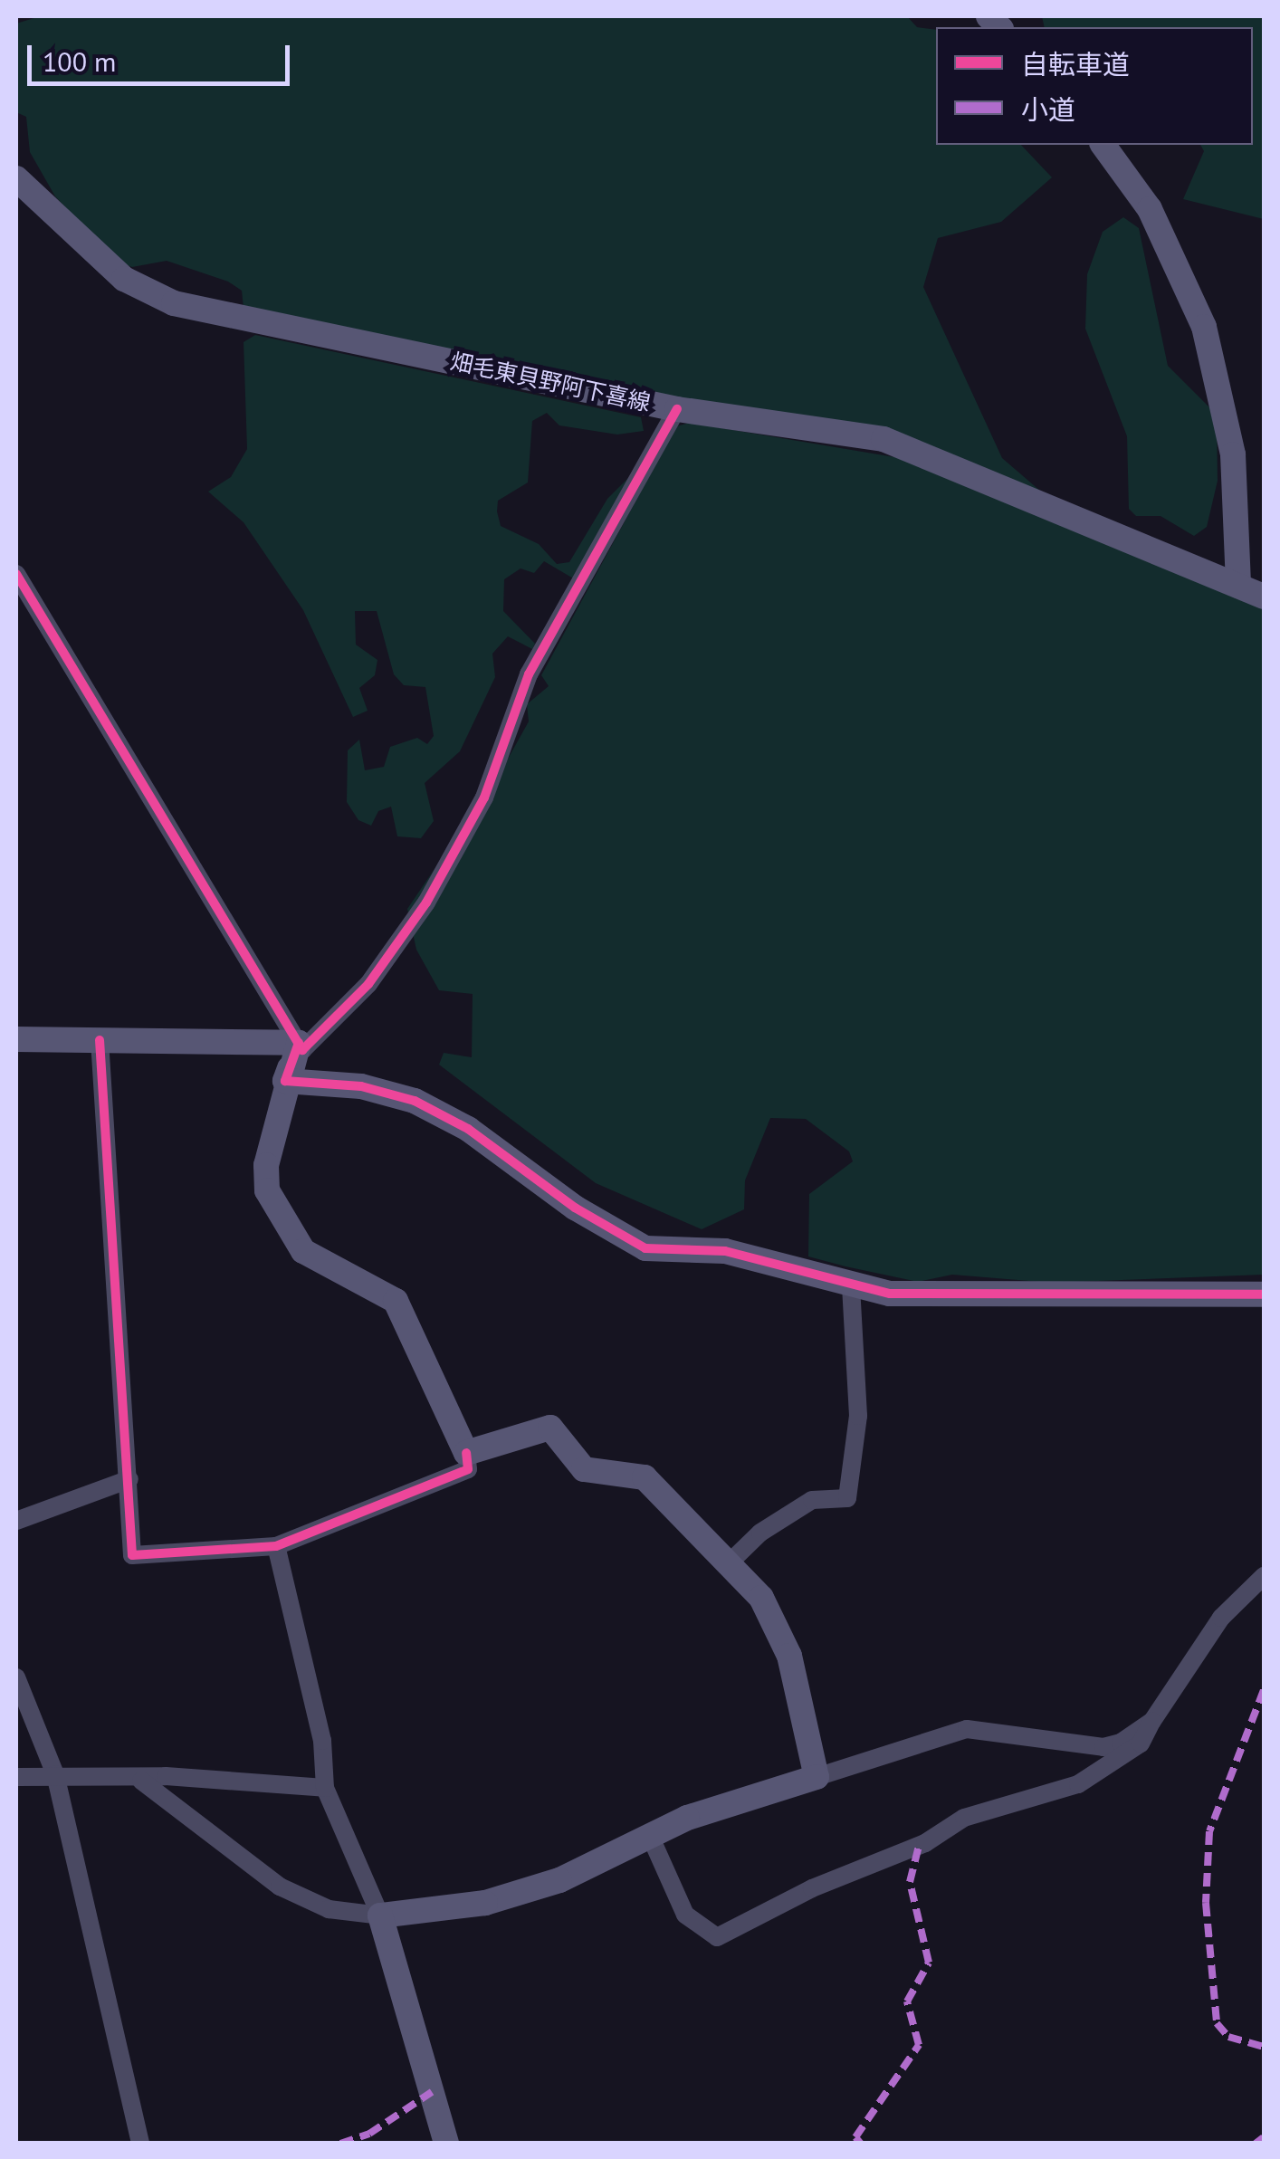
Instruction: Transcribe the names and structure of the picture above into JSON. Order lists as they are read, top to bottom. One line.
{"streets":{"main road":["畑毛東貝野阿下喜線"]},"legend":["自転車道","小道"],"scale_bar":"100 m"}
